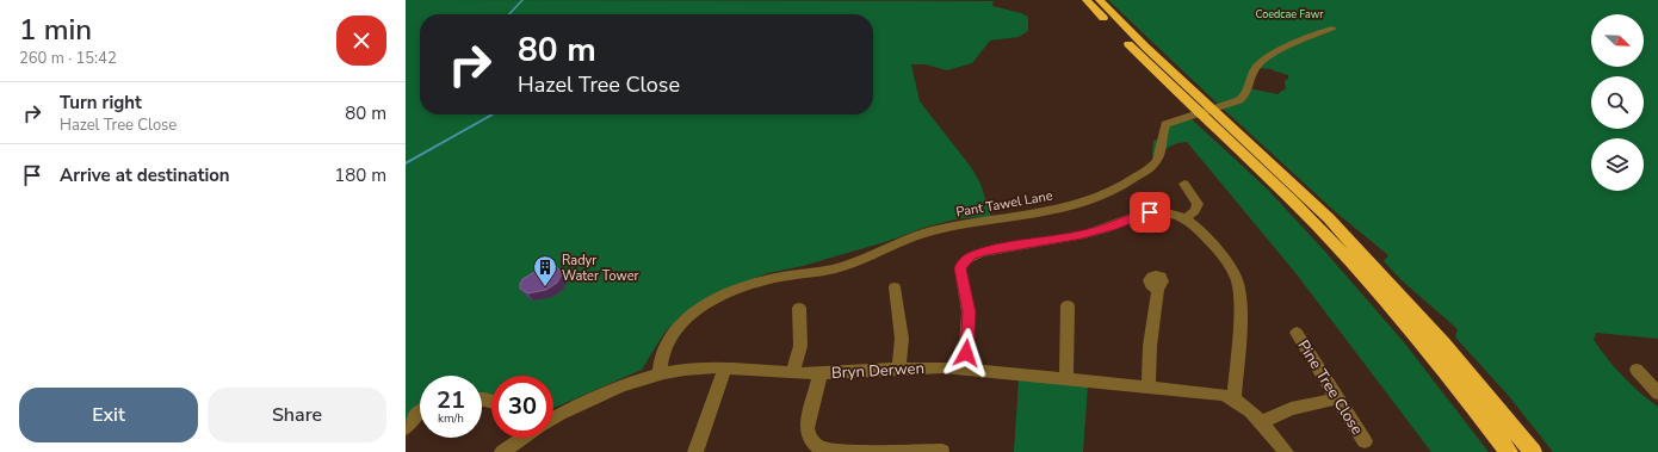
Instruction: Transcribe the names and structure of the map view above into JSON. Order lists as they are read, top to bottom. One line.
{"streets":{"street":["Pant Tawel Lane","Bryn Derwen","Pine Tree Close"]},"crossings":[["Pant Tawel Lane","Bryn Derwen"]],"parks":["Coedcae Fawr"],"places":{"building":["Radyr Water Tower"]},"north":"bottom right","page":{"heading":["1 min","260 m · 15:42"],"turn":["80 m","Hazel Tree Close"],"list":[{"name":"Turn right","note":"Hazel Tree Close","value":"80 m"},{"name":"Arrive at destination","value":"180 m"}],"speed":"21 km/h","limit":"30","buttons":["Exit","Share"]}}
